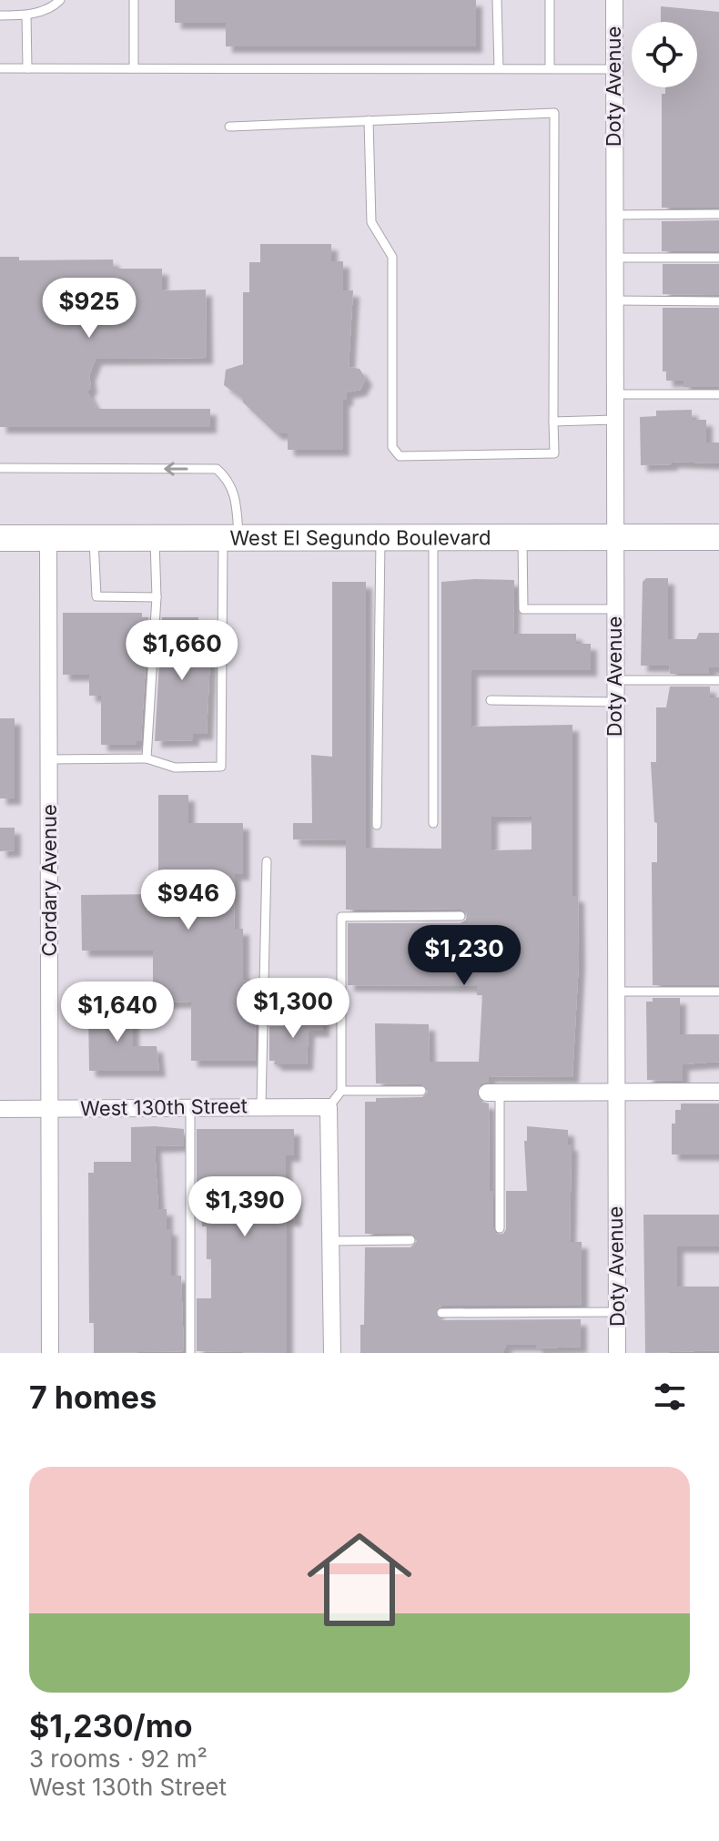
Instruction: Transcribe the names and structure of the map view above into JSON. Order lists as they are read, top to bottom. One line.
{"streets":{"main road":["West El Segundo Boulevard"],"street":["Doty Avenue","Cordary Avenue","West 130th Street"]},"crossings":[["Doty Avenue","West El Segundo Boulevard"],["West El Segundo Boulevard","Cordary Avenue"],["Cordary Avenue","West 130th Street"]],"page":{"price":["$925","$1,660","$946","$1,230","$1,300","$1,640","$1,390"],"heading":"7 homes","list":[{"name":"$1,230/mo","note":"3 rooms · 92 m² · West 130th Street"}]}}
